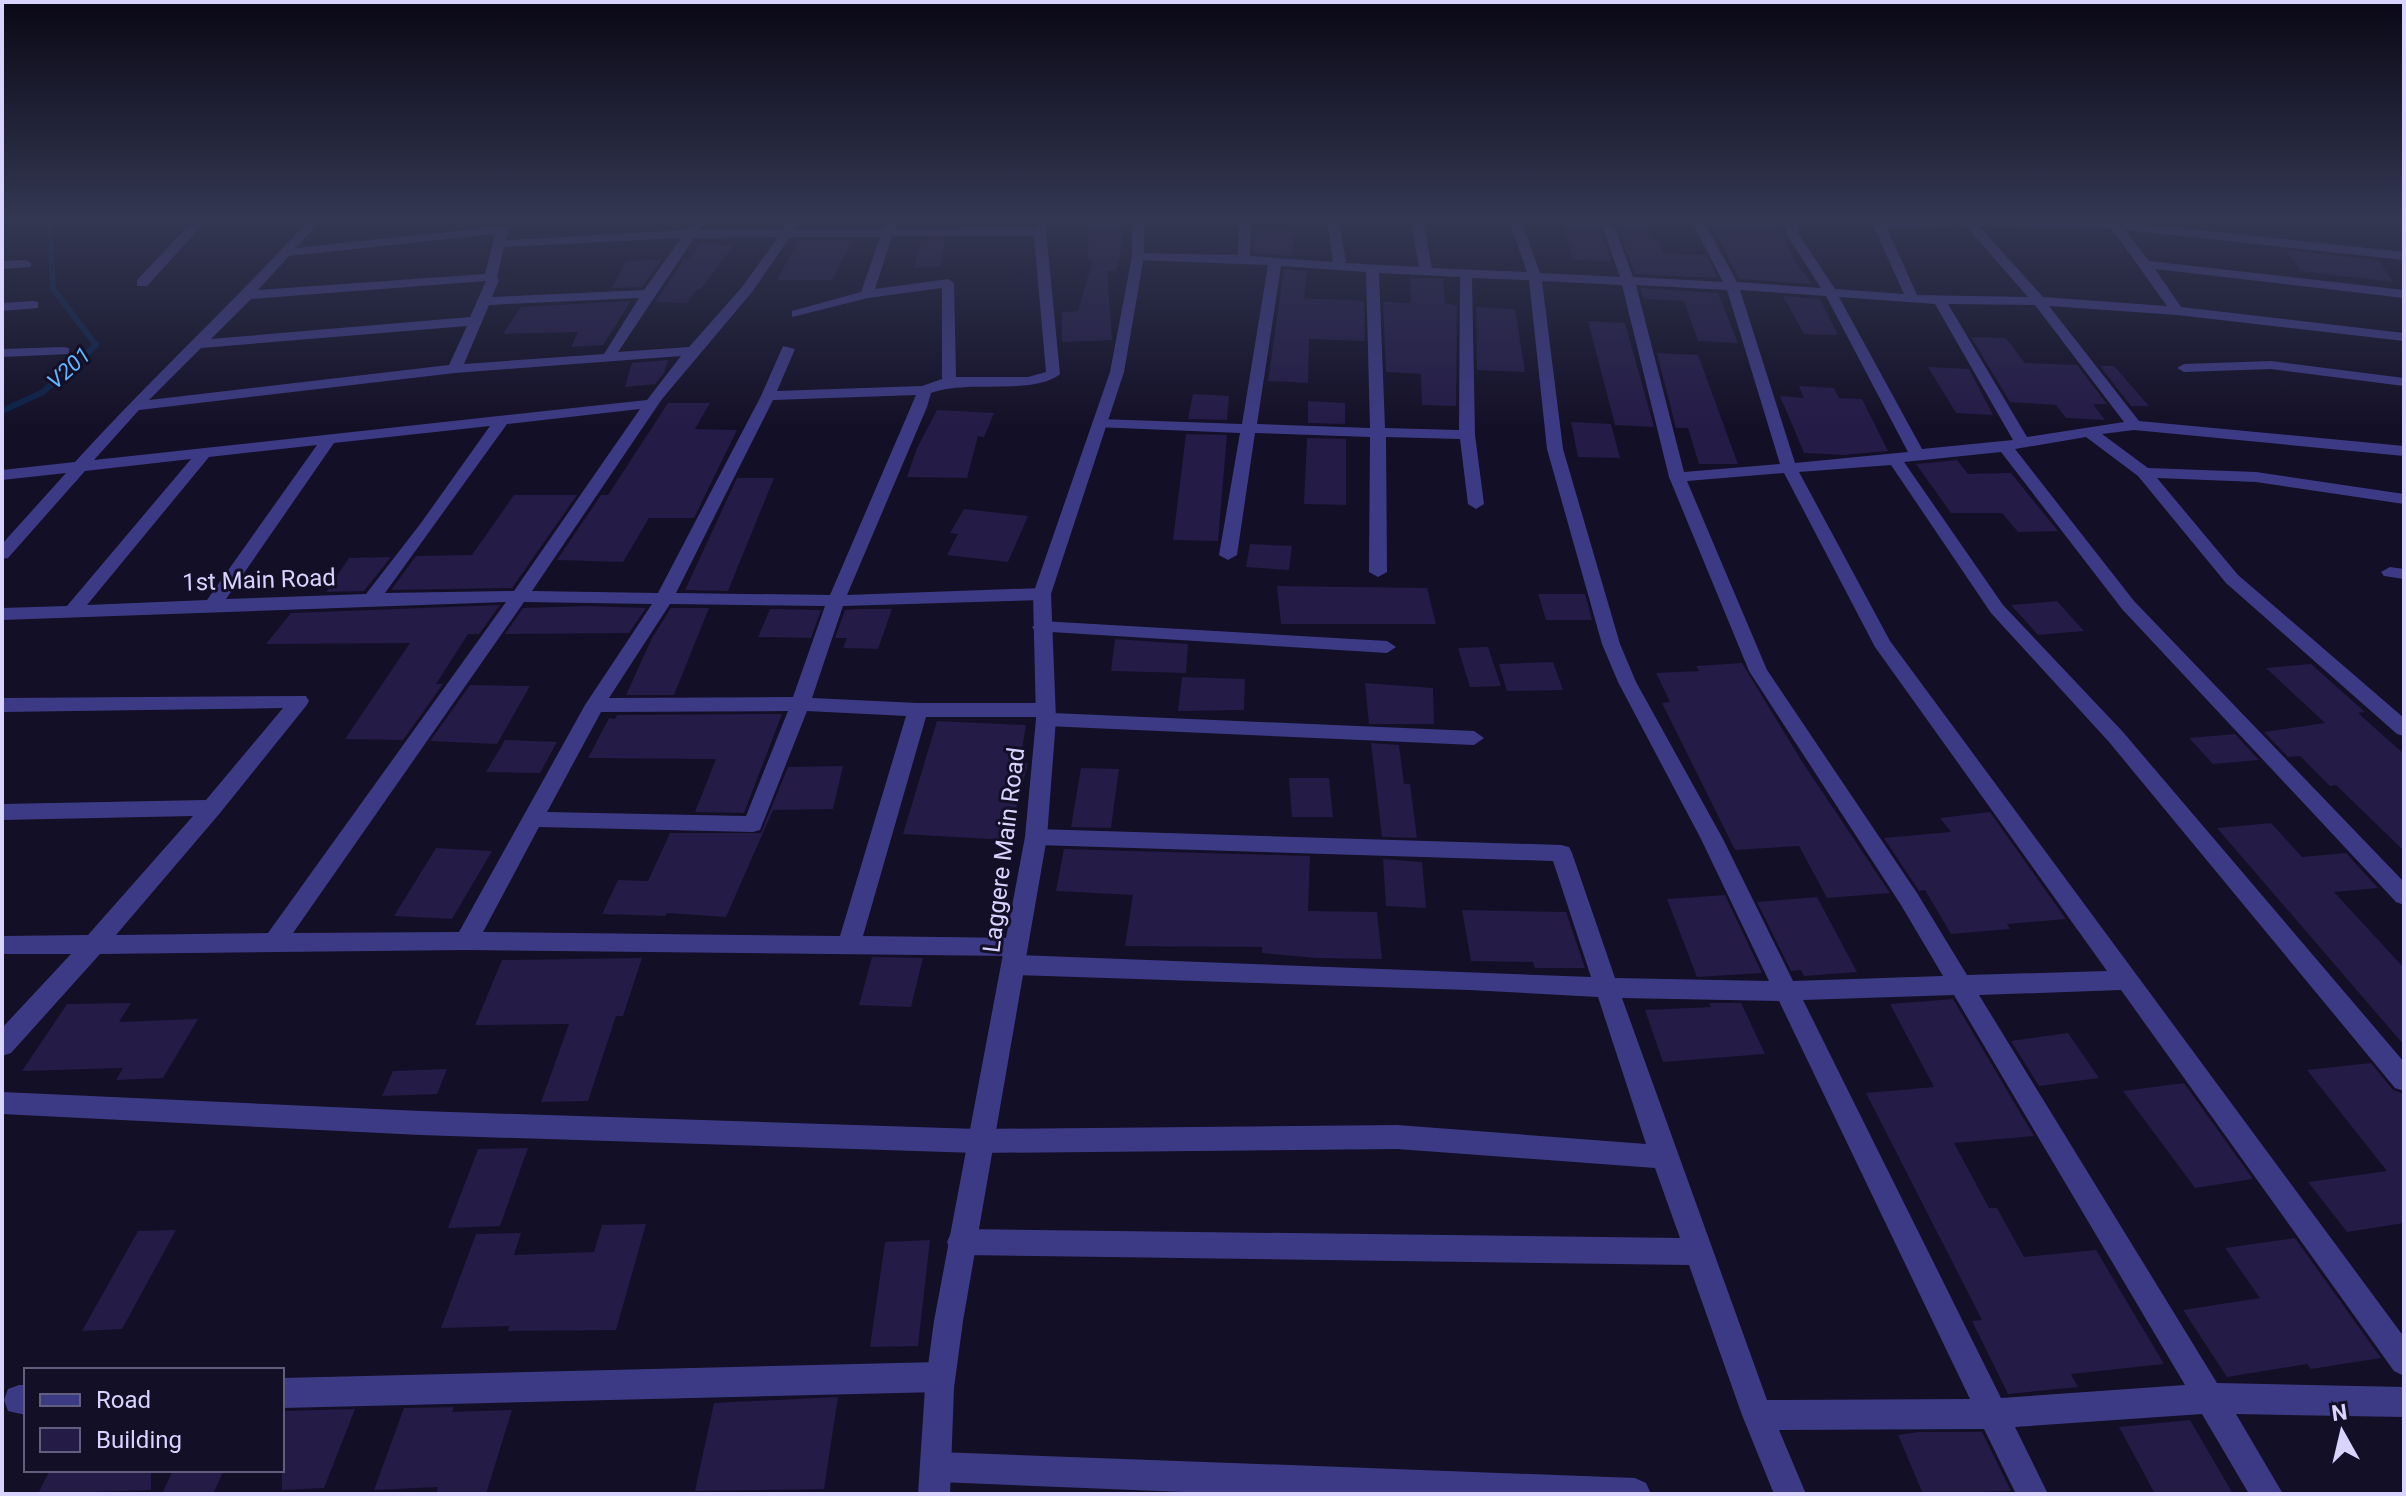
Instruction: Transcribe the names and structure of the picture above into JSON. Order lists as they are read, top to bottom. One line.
{"streets":{"street":["1st Main Road","Laggere Main Road"]},"crossings":[["1st Main Road","Laggere Main Road"]],"water":["V201"],"legend":["Road","Building"],"north":"top"}
